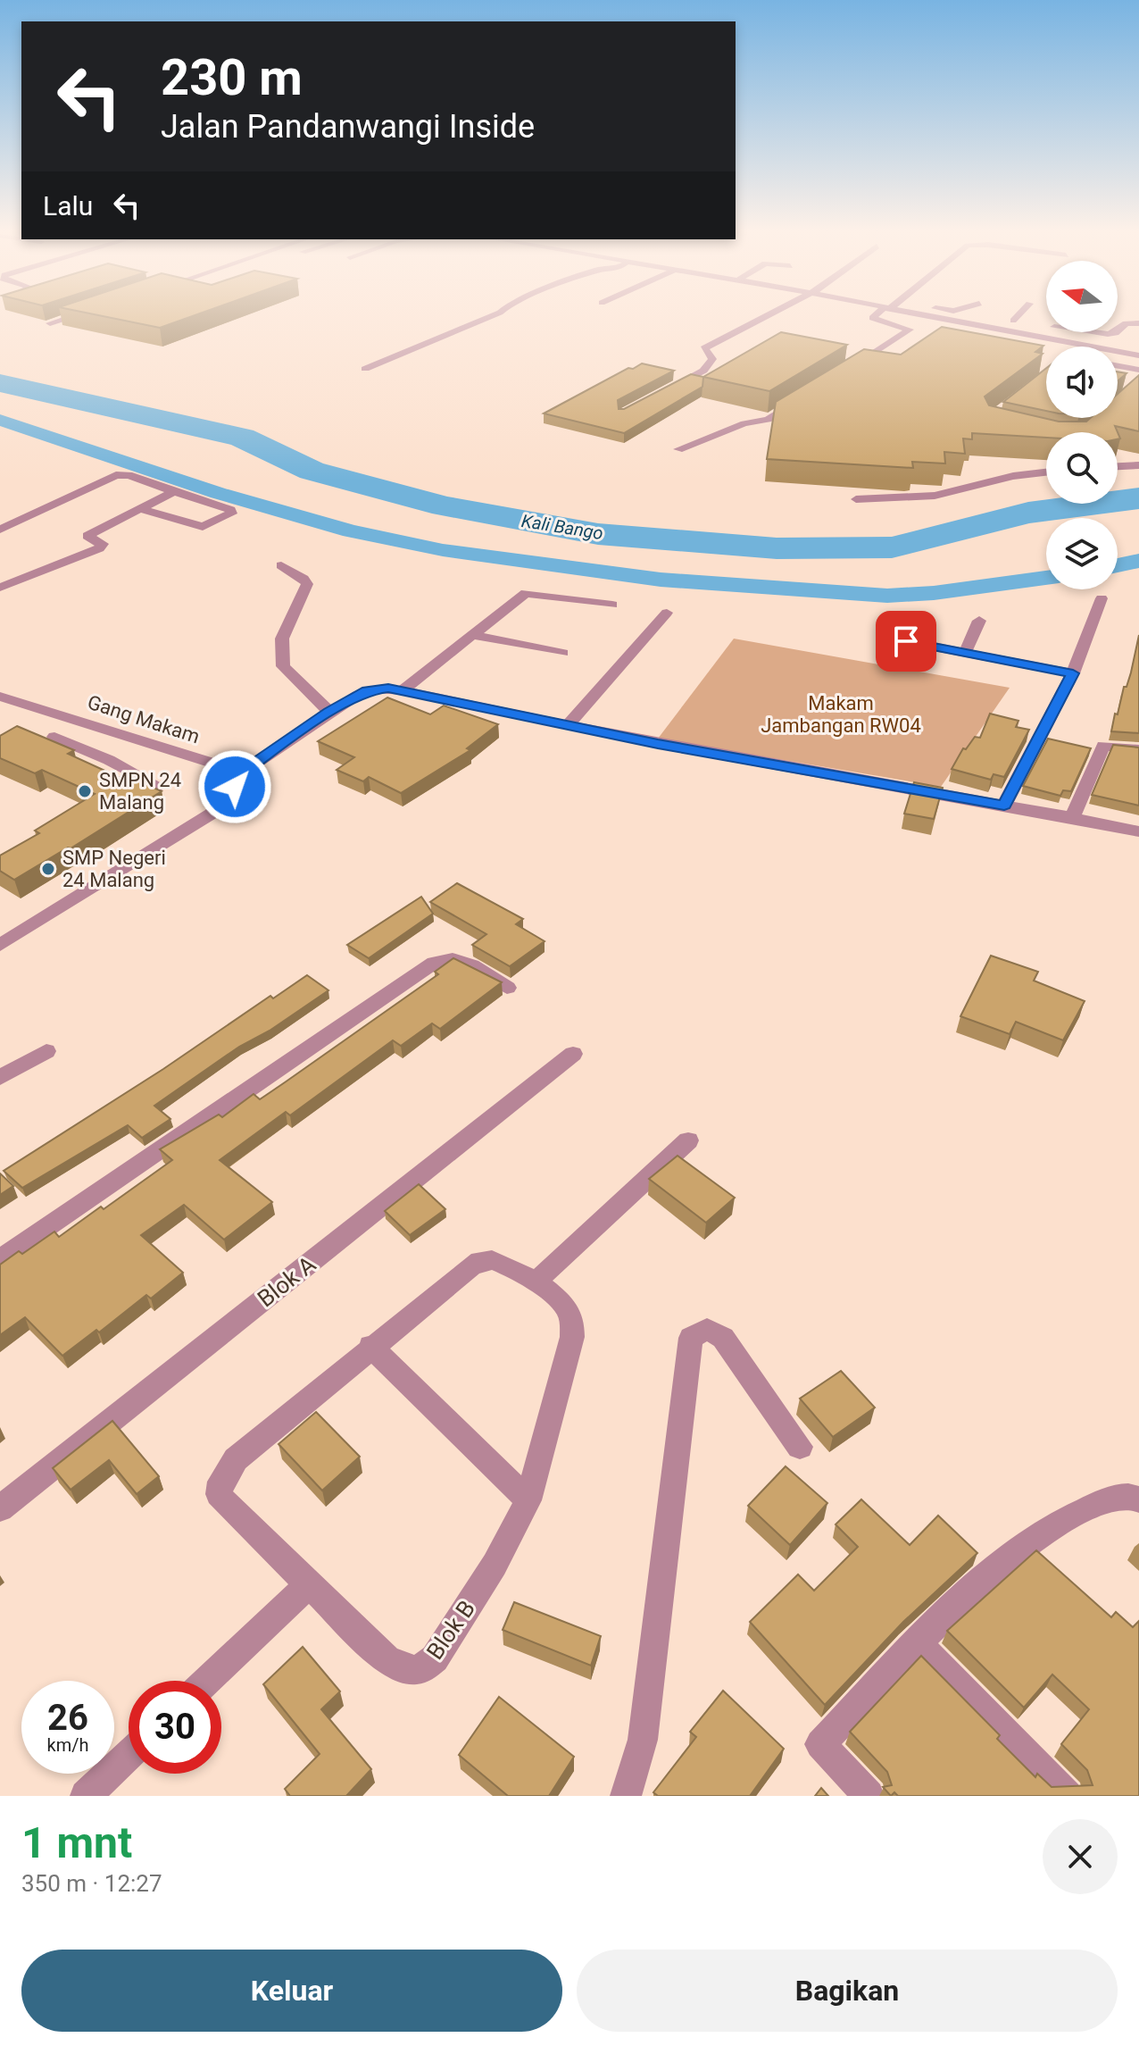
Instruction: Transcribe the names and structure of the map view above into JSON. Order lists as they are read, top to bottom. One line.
{"streets":{"street":["Gang Makam","Blok A","Blok B"]},"water":["Kali Bango"],"parks":["Makam Jambangan RW04"],"places":["SMPN 24 Malang","SMP Negeri 24 Malang"],"north":"left","page":{"turn":["230 m","Jalan Pandanwangi Inside"],"then":"Lalu","speed":"26 km/h","limit":"30","heading":["1 mnt","350 m · 12:27"],"buttons":["Keluar","Bagikan"]}}
